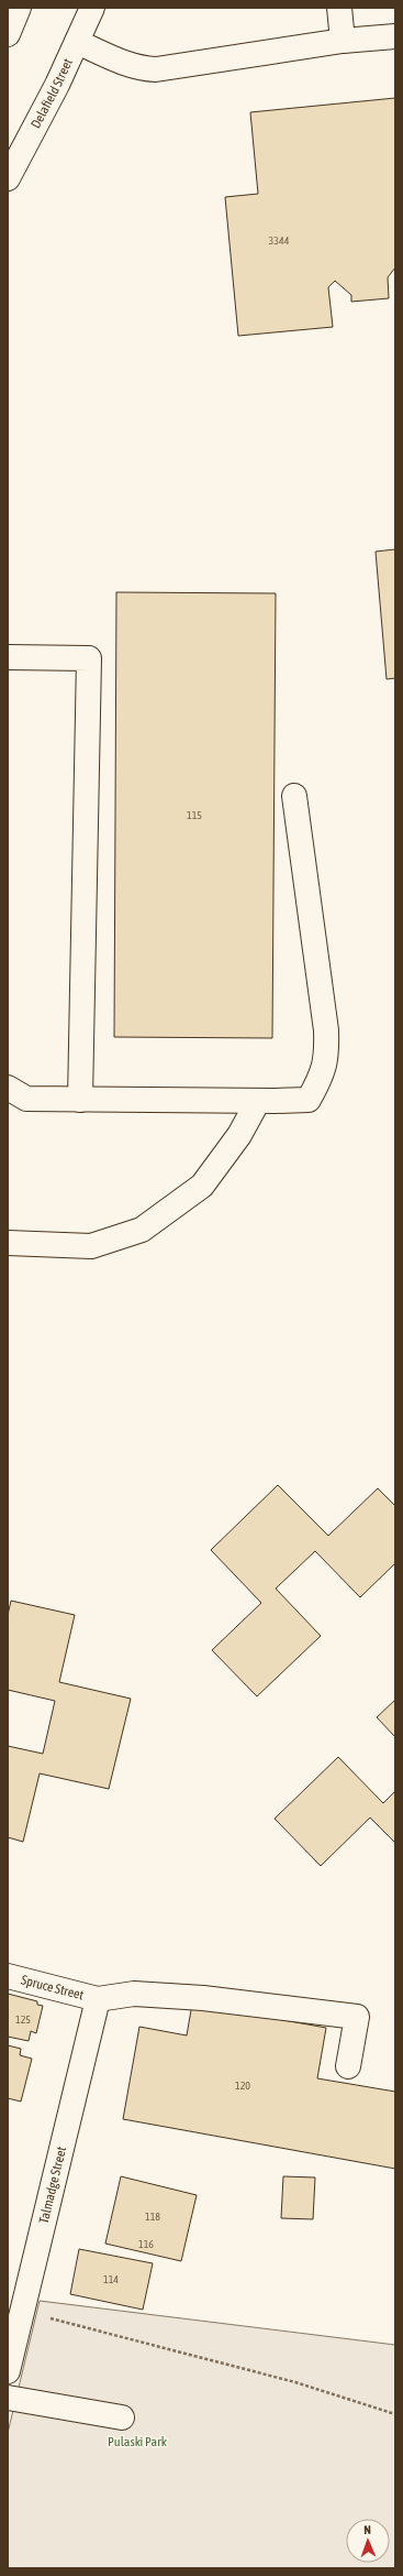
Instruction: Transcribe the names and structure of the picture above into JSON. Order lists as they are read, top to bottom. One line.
{"streets":{"main road":["Delafield Street","Spruce Street","Talmadge Street"]},"crossings":[["Spruce Street","Talmadge Street"]],"parks":["Pulaski Park"],"house_numbers":["3344","115","125","120","118","116","114"],"north":"top"}
